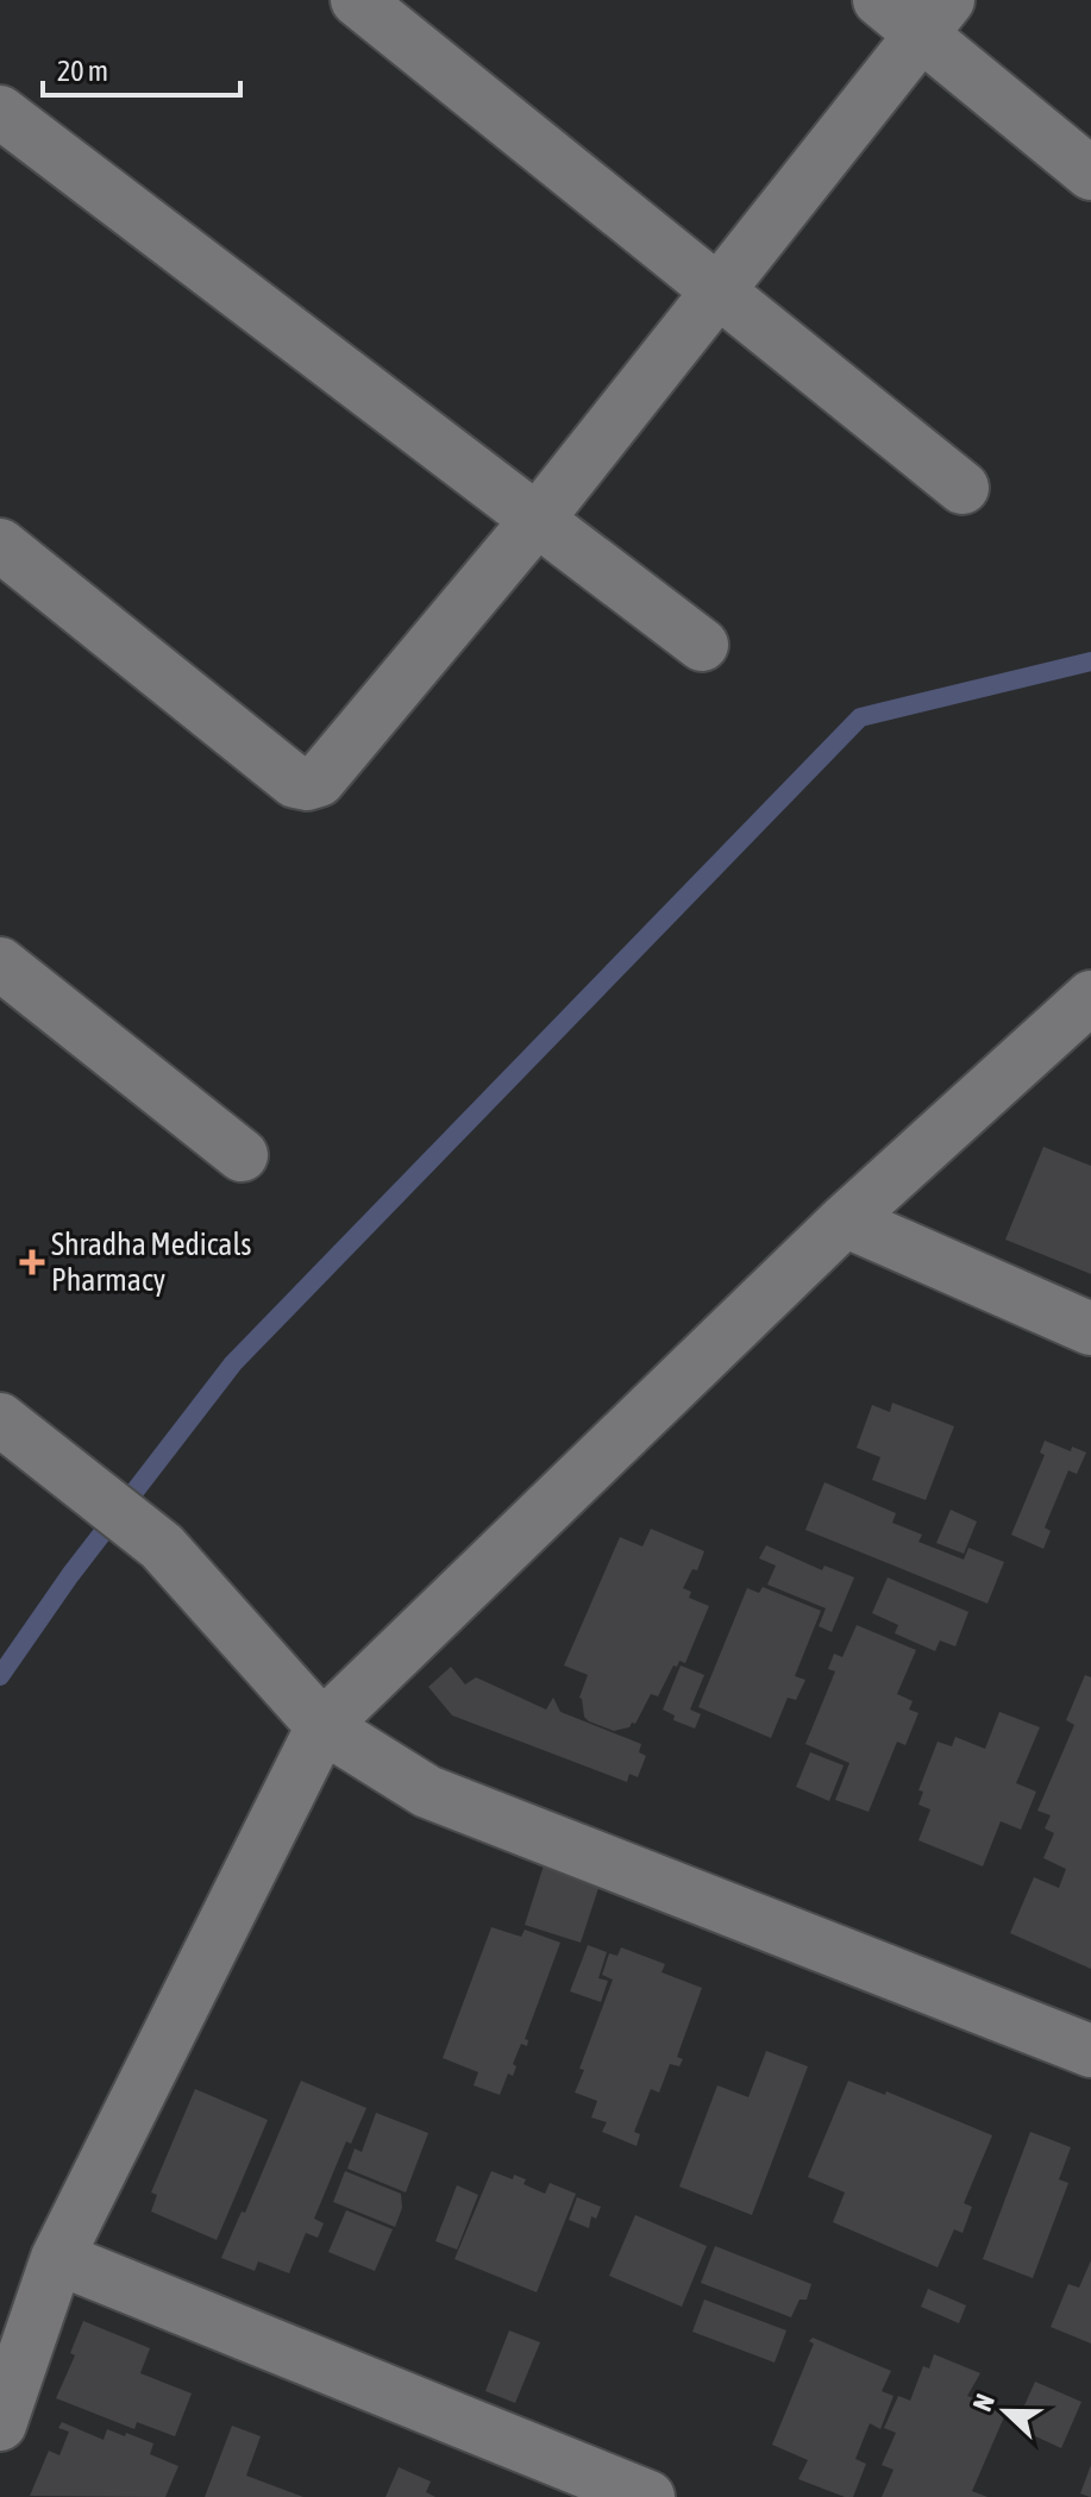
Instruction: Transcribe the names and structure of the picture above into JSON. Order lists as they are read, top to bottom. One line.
{"places":{"health":["Shradha Medicals Pharmacy"]},"scale_bar":"20 m","north":"left"}
